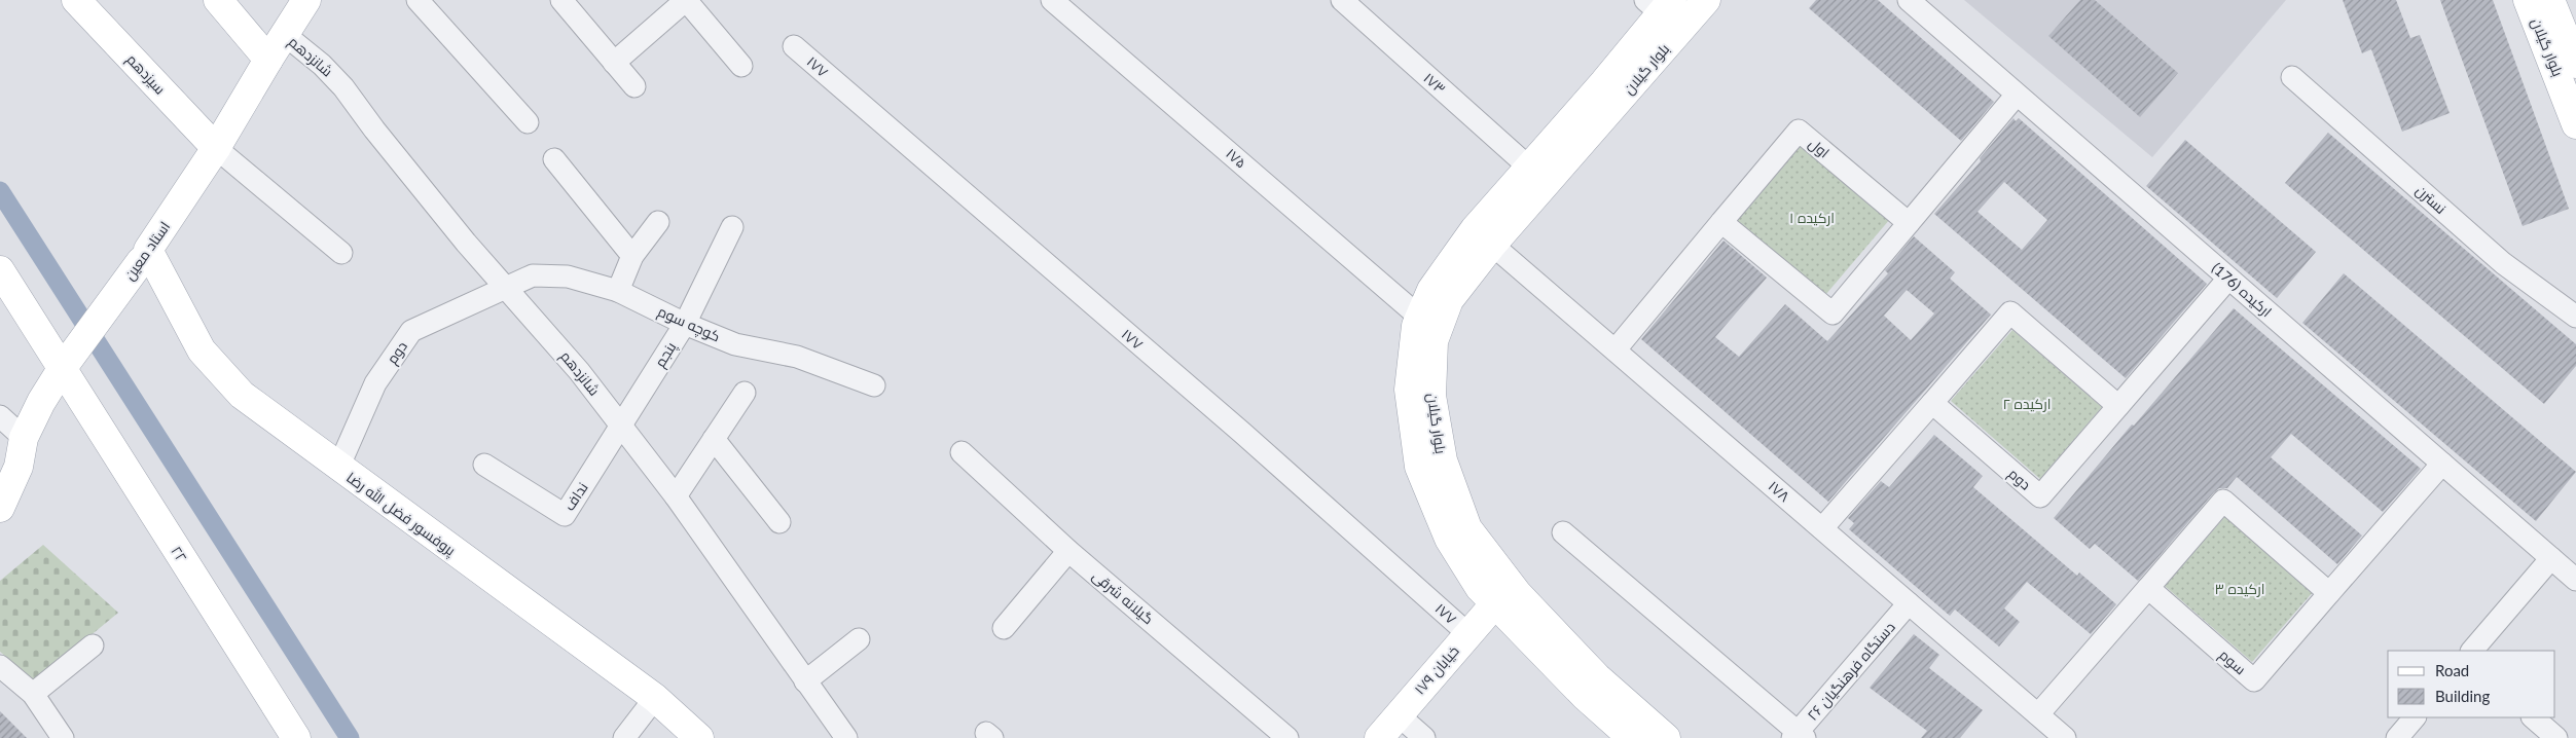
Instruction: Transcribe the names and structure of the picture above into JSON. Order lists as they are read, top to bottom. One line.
{"streets":{"main road":["بلوار گیلان","سیزدهم","استاد معین","پروفسور فضل الله رضا","۲۲","خیابان ۱۷۹"],"street":["شانزدهم","۱۷۷","۱۷۳","اول","۱۷۵","نسترن","ارکیده (176)","کوچه سوم","دوم","پنجم","۱۷۸","نداف","گیلانه شرقی","سوم","۲۶ دستگاه فرهنگیان"]},"crossings":[["بلوار گیلان","۱۷۳"],["بلوار گیلان","۱۷۵"],["بلوار گیلان","۱۷۸"],["بلوار گیلان","خیابان ۱۷۹"],["شانزدهم","استاد معین"],["شانزدهم","کوچه سوم"],["شانزدهم","دوم"],["شانزدهم","پنجم"],["شانزدهم","نداف"],["۱۷۷","خیابان ۱۷۹"],["سیزدهم","استاد معین"],["اول","۱۷۸"],["استاد معین","پروفسور فضل الله رضا"],["استاد معین","۲۲"],["ارکیده (176)","دوم"],["ارکیده (176)","سوم"],["کوچه سوم","دوم"],["کوچه سوم","پنجم"],["دوم","پروفسور فضل الله رضا"],["پنجم","نداف"],["۱۷۸","۲۶ دستگاه فرهنگیان"]],"parks":["ارکیده ۱","ارکیده ۲","ارکیده ۳"],"legend":["Road","Building"]}
